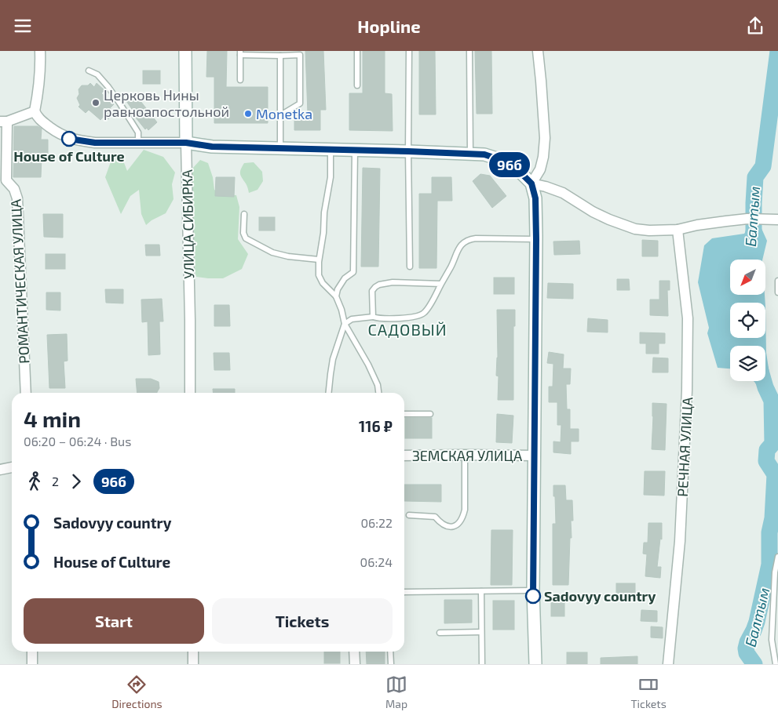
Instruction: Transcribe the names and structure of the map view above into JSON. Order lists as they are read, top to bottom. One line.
{"streets":{"street":["УЛИЦА СИБИРКА","РОМАНТИЧЕСКАЯ УЛИЦА","РЕЧНАЯ УЛИЦА","ЗЕМСКАЯ УЛИЦА"]},"districts":["САДОВЫЙ"],"water":["Балтым"],"places":["Церковь Нины равноапостольной","Monetka","House of Culture","Sadovyy country"],"lines":["bus line 96б"],"north":"bottom left","page":{"header":"Hopline","on_map":"96б","heading":["4 min","06:20 – 06:24 · Bus","116 ₽"],"legs":["2","96б"],"list":[{"name":"Sadovyy country","value":"06:22"},{"name":"House of Culture","value":"06:24"}],"buttons":["Start","Tickets"],"tabs":["Directions","Map","Tickets"]}}
